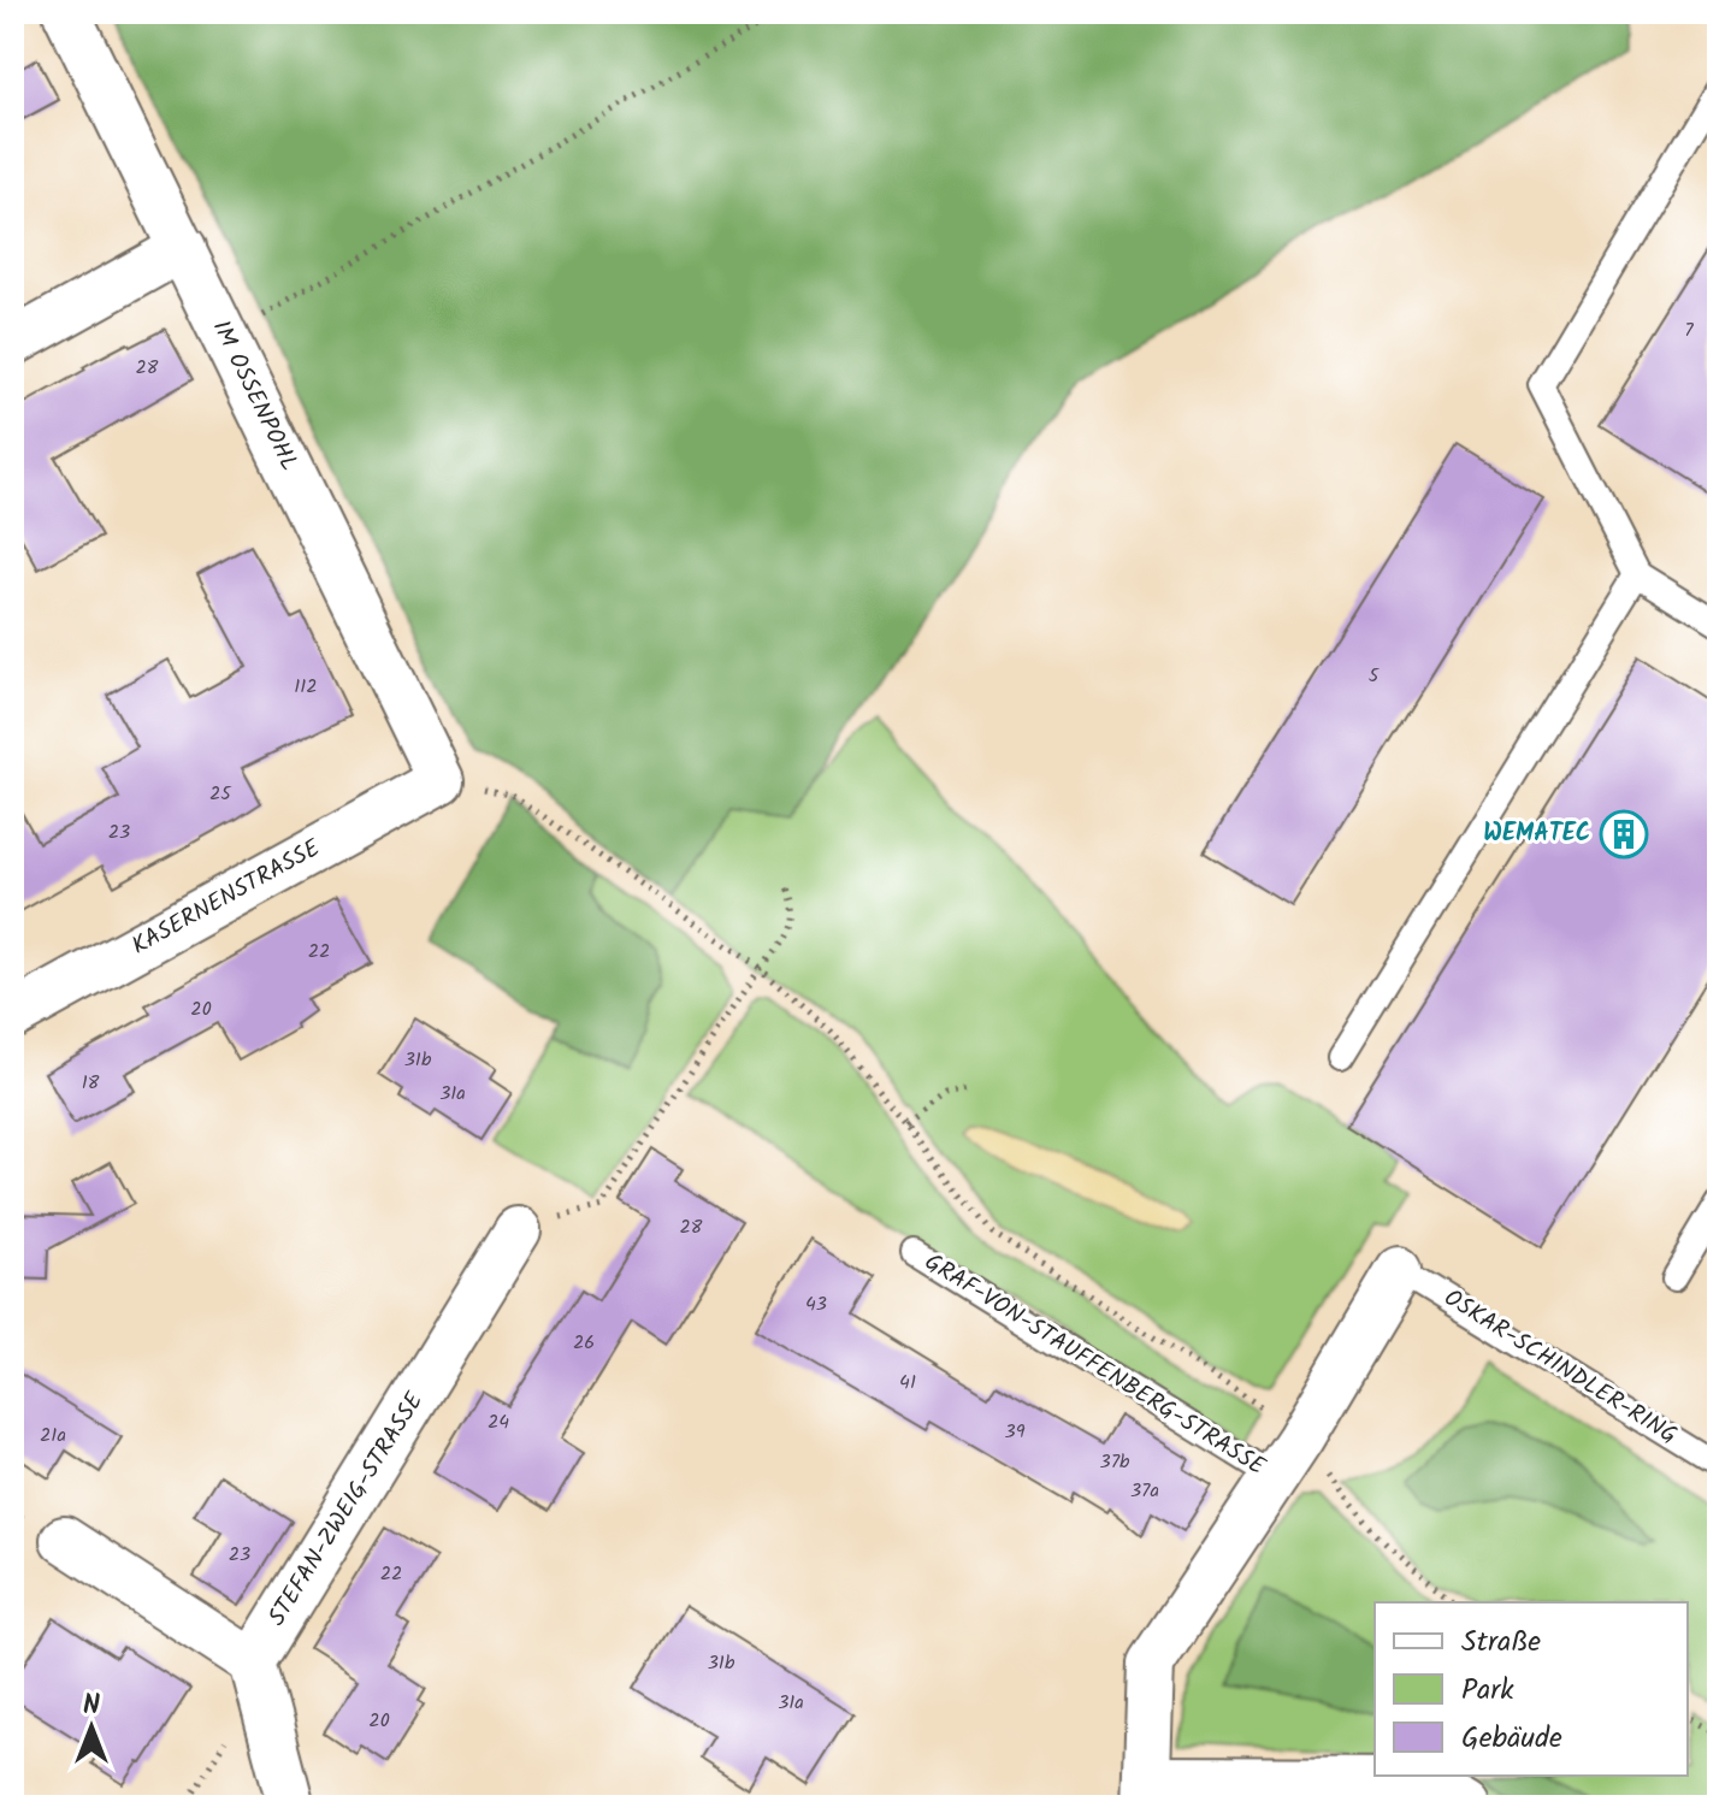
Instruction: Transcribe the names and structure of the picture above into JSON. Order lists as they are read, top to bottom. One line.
{"streets":{"street":["IM OSSENPOHL","KASERNENSTRASSE","GRAF-VON-STAUFFENBERG-STRASSE","STEFAN-ZWEIG-STRASSE"],"lane":["OSKAR-SCHINDLER-RING"]},"crossings":[["IM OSSENPOHL","KASERNENSTRASSE"],["GRAF-VON-STAUFFENBERG-STRASSE","OSKAR-SCHINDLER-RING"]],"places":{"building":["WEMATEC"]},"house_numbers":["7","28","5","112","25","23","22","20","31b","18","31a","28","43","26","41","24","39","21a","37b","37a","23","22","31b","31a","20"],"legend":["Straße","Park","Gebäude"],"north":"top"}
